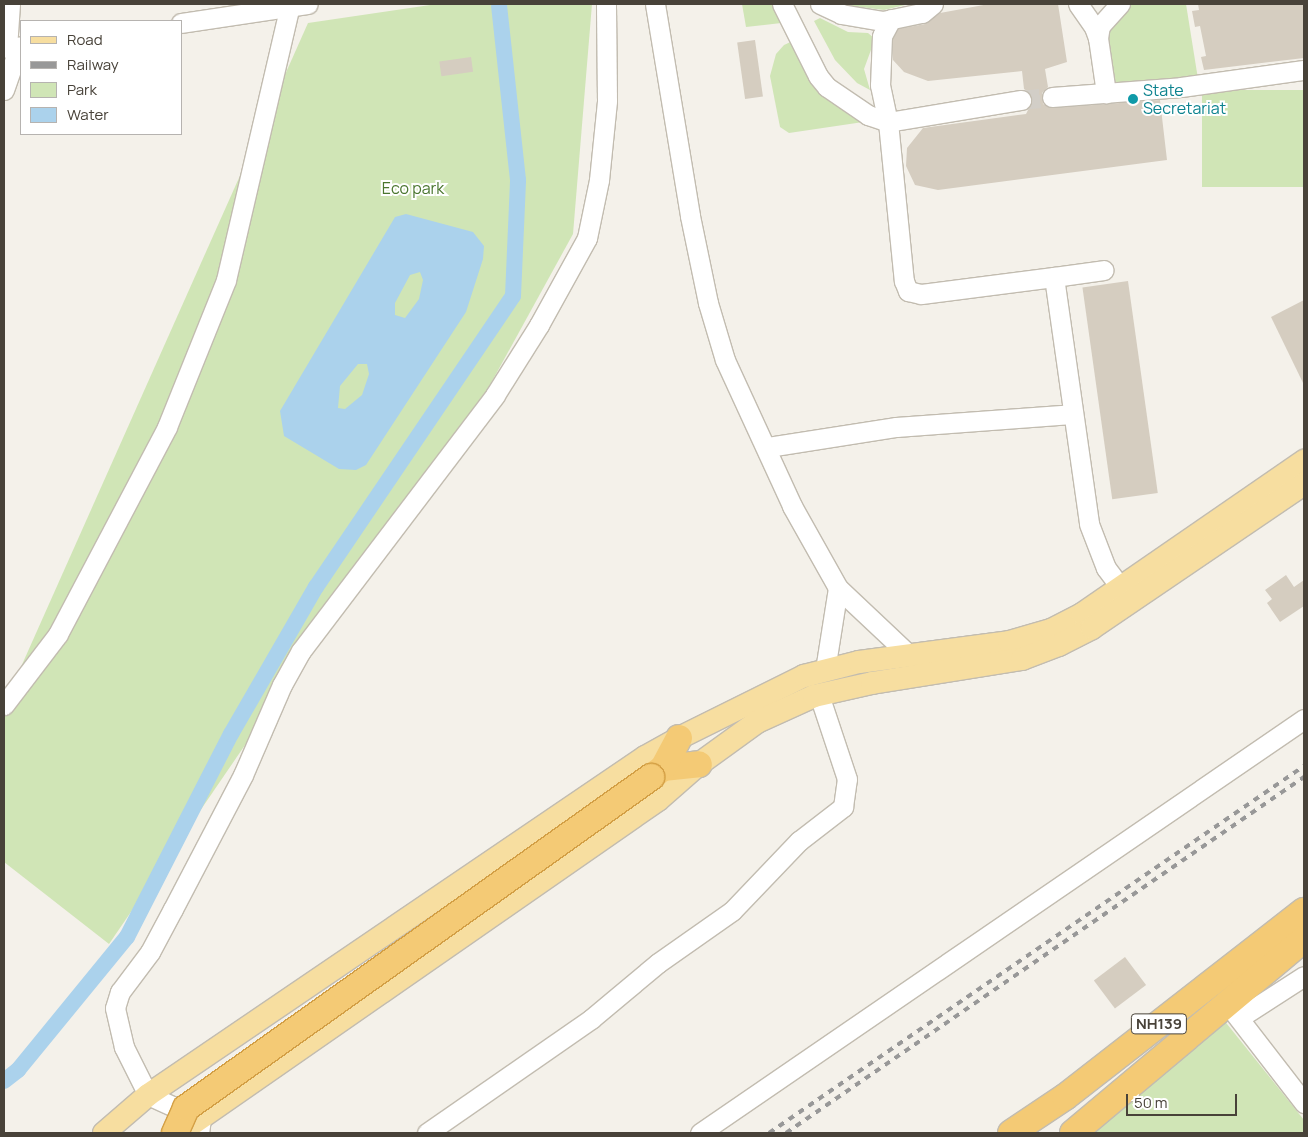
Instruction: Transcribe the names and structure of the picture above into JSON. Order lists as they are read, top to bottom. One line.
{"streets":{"highway":["NH139"]},"parks":["Eco park"],"places":["State Secretariat"],"legend":["Road","Railway","Park","Water"],"scale_bar":"50 m"}
